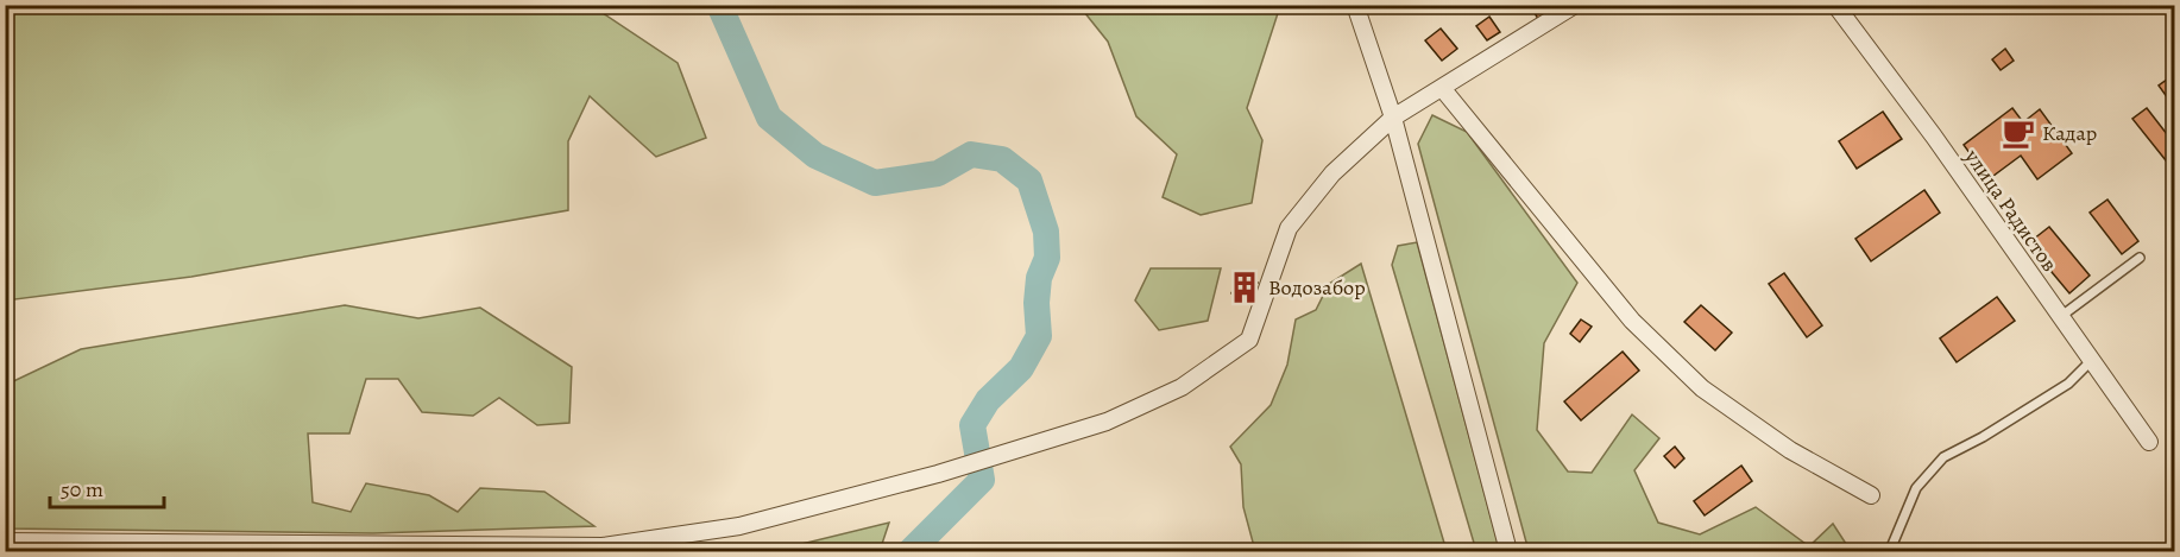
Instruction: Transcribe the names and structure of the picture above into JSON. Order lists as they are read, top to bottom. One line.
{"streets":{"street":["улица Радистов"]},"places":{"cafe":["Кадар"],"building":["Водозабор"]},"scale_bar":"50 m"}
